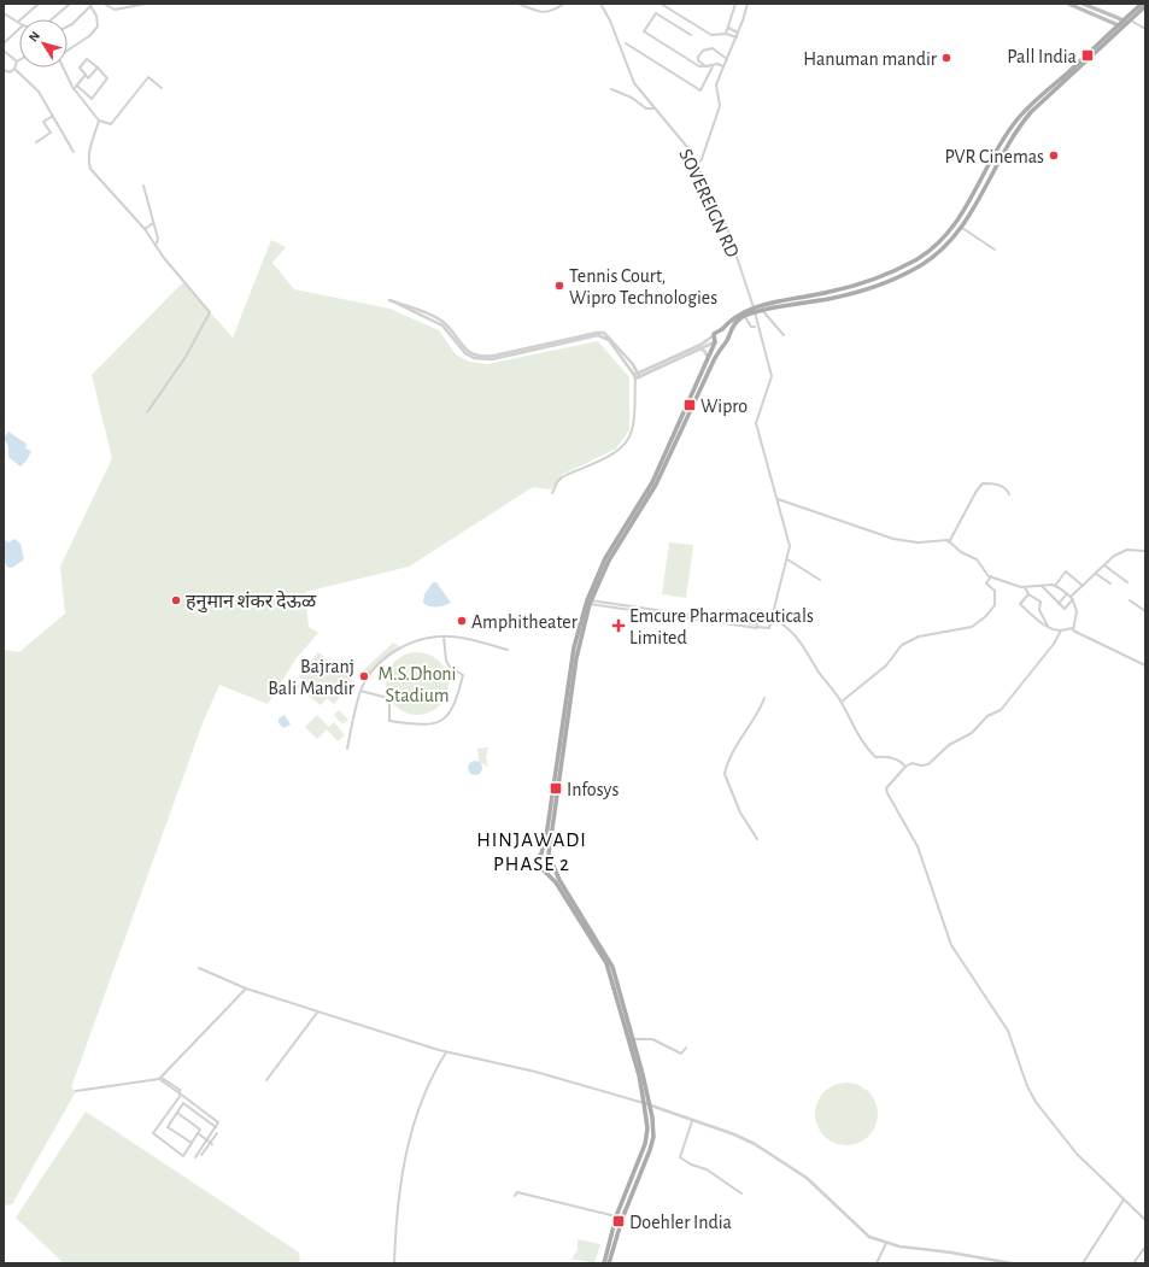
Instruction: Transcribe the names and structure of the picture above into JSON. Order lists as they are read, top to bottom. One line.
{"streets":{"street":["SOVEREIGN RD"]},"districts":["HINJAWADI PHASE 2"],"parks":["M.S.Dhoni Stadium"],"places":{"transit":["Pall India","Wipro","Infosys","Doehler India"],"other":["Hanuman mandir","PVR Cinemas","Tennis Court, Wipro Technologies","हनुमान शंकर देऊळ","Amphitheater","Bajranj Bali Mandir"],"health":["Emcure Pharmaceuticals Limited"]},"north":"top left"}
